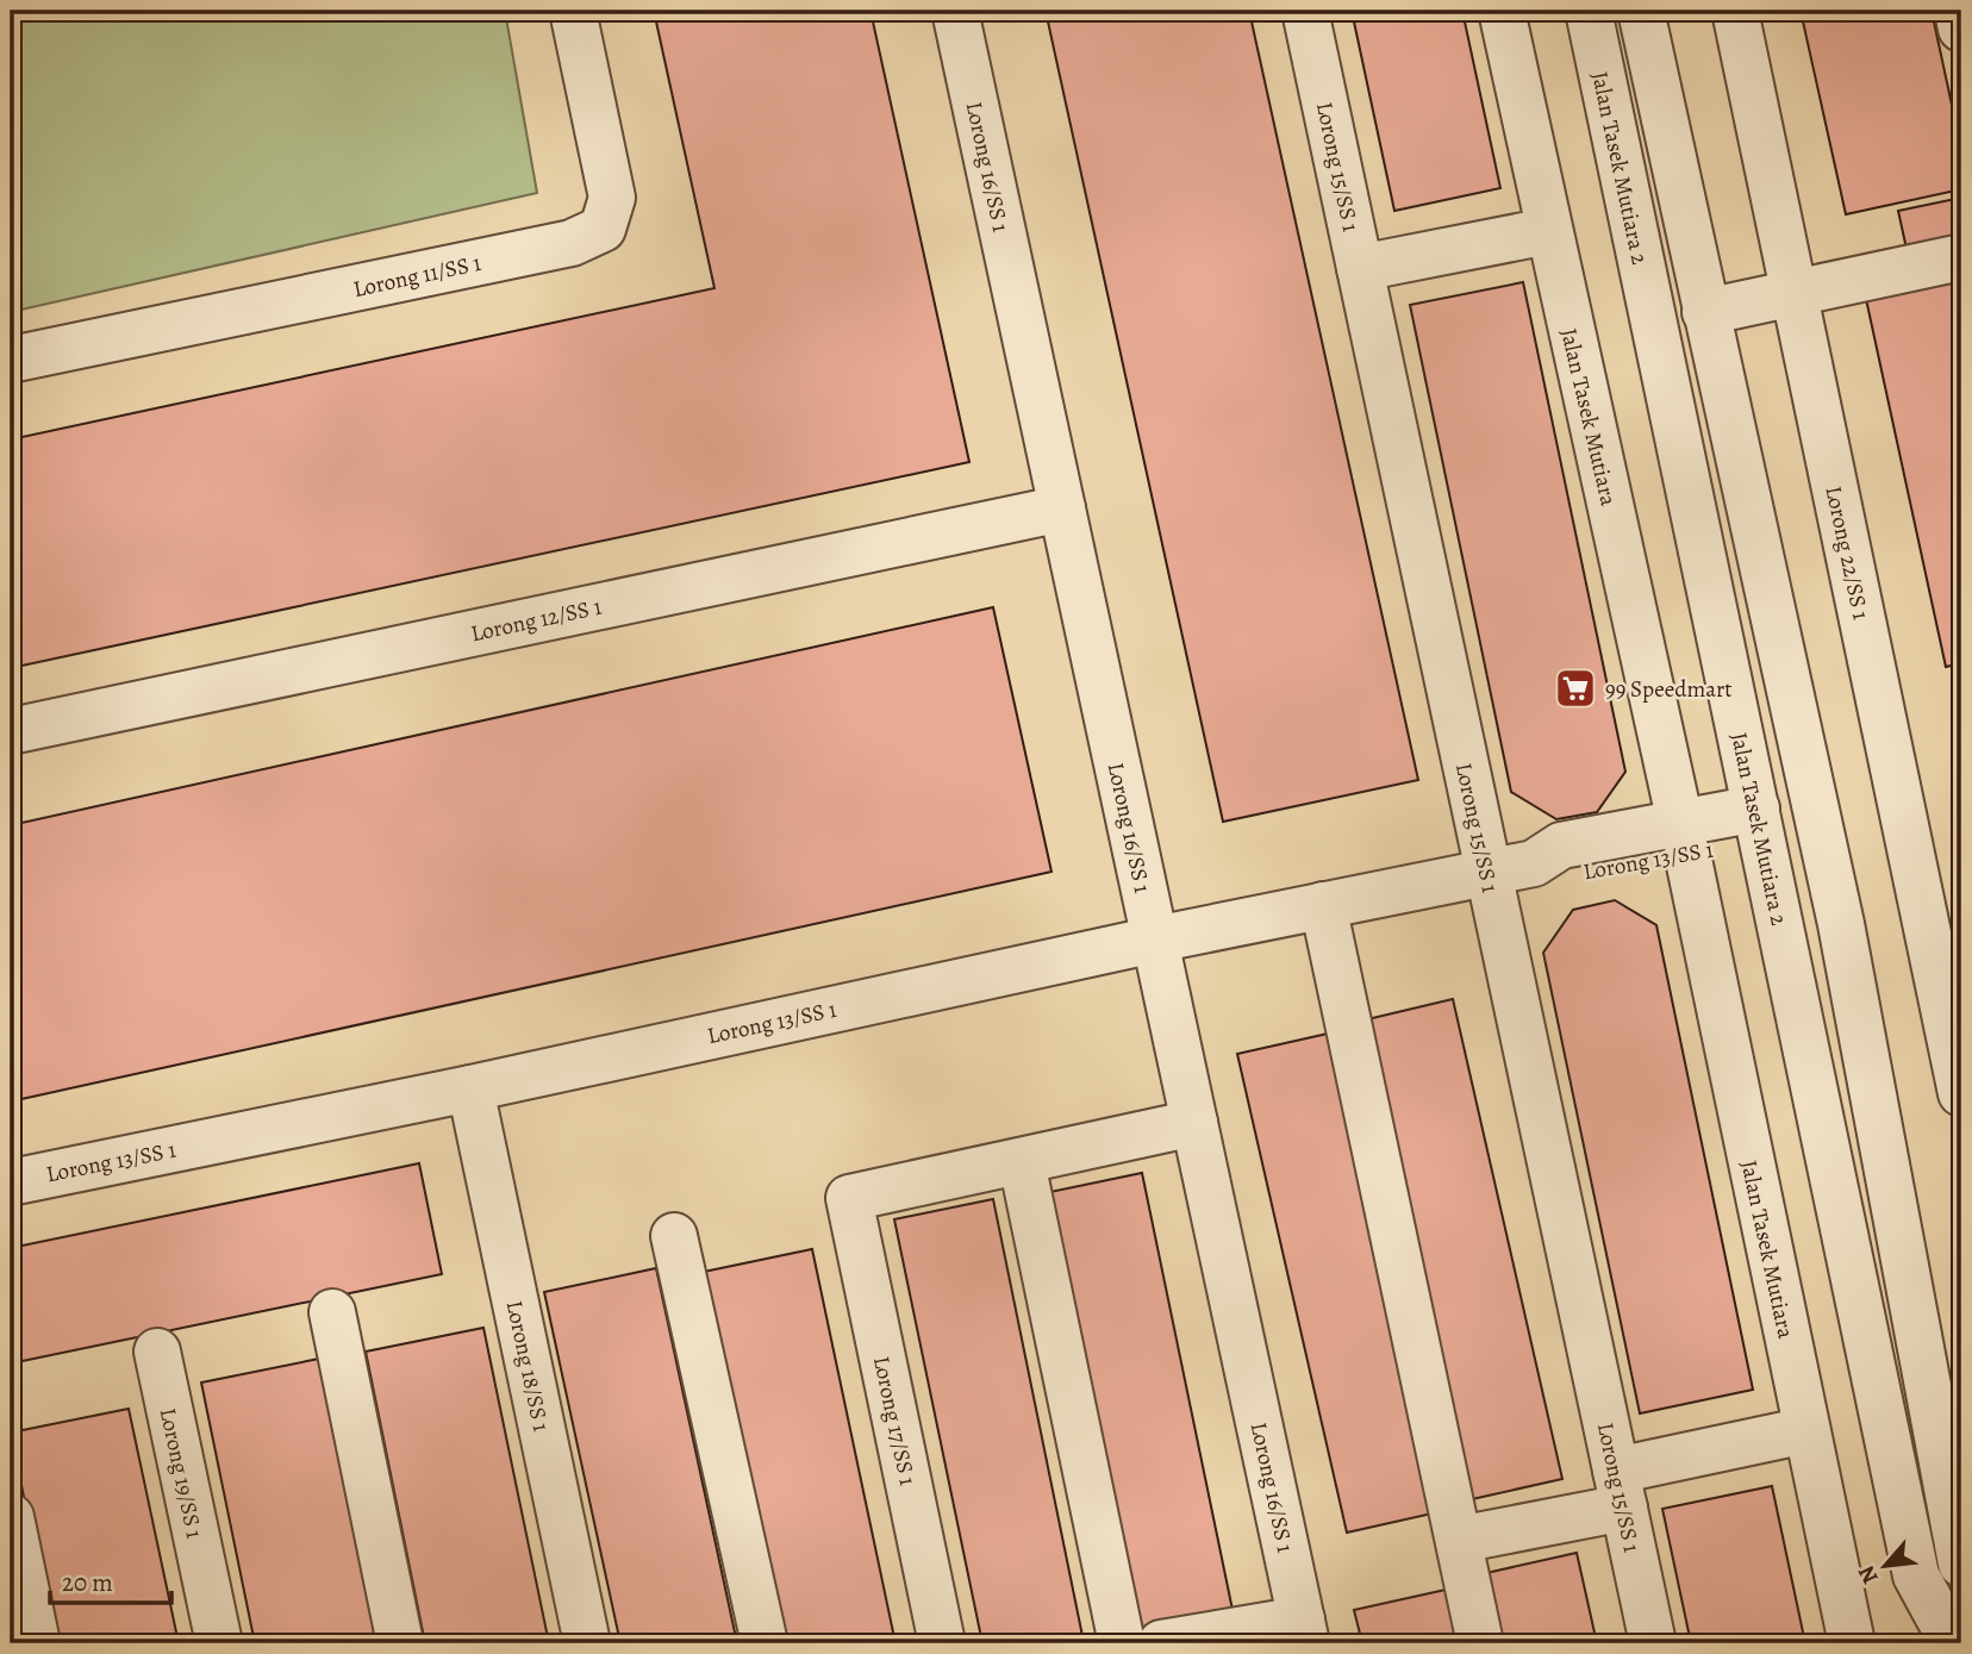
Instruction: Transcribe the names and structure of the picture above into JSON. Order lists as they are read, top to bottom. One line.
{"streets":{"street":["Lorong 16/SS 1","Lorong 15/SS 1","Jalan Tasek Mutiara 2","Lorong 11/SS 1","Jalan Tasek Mutiara","Lorong 22/SS 1","Lorong 12/SS 1","Lorong 13/SS 1","Lorong 18/SS 1","Lorong 17/SS 1","Lorong 19/SS 1"]},"crossings":[["Lorong 16/SS 1","Lorong 12/SS 1"],["Lorong 16/SS 1","Lorong 13/SS 1"],["Lorong 15/SS 1","Lorong 13/SS 1"],["Jalan Tasek Mutiara 2","Lorong 13/SS 1"],["Jalan Tasek Mutiara","Lorong 13/SS 1"],["Lorong 13/SS 1","Lorong 18/SS 1"]],"places":{"supermarket":["99 Speedmart"]},"scale_bar":"20 m","north":"bottom left"}
